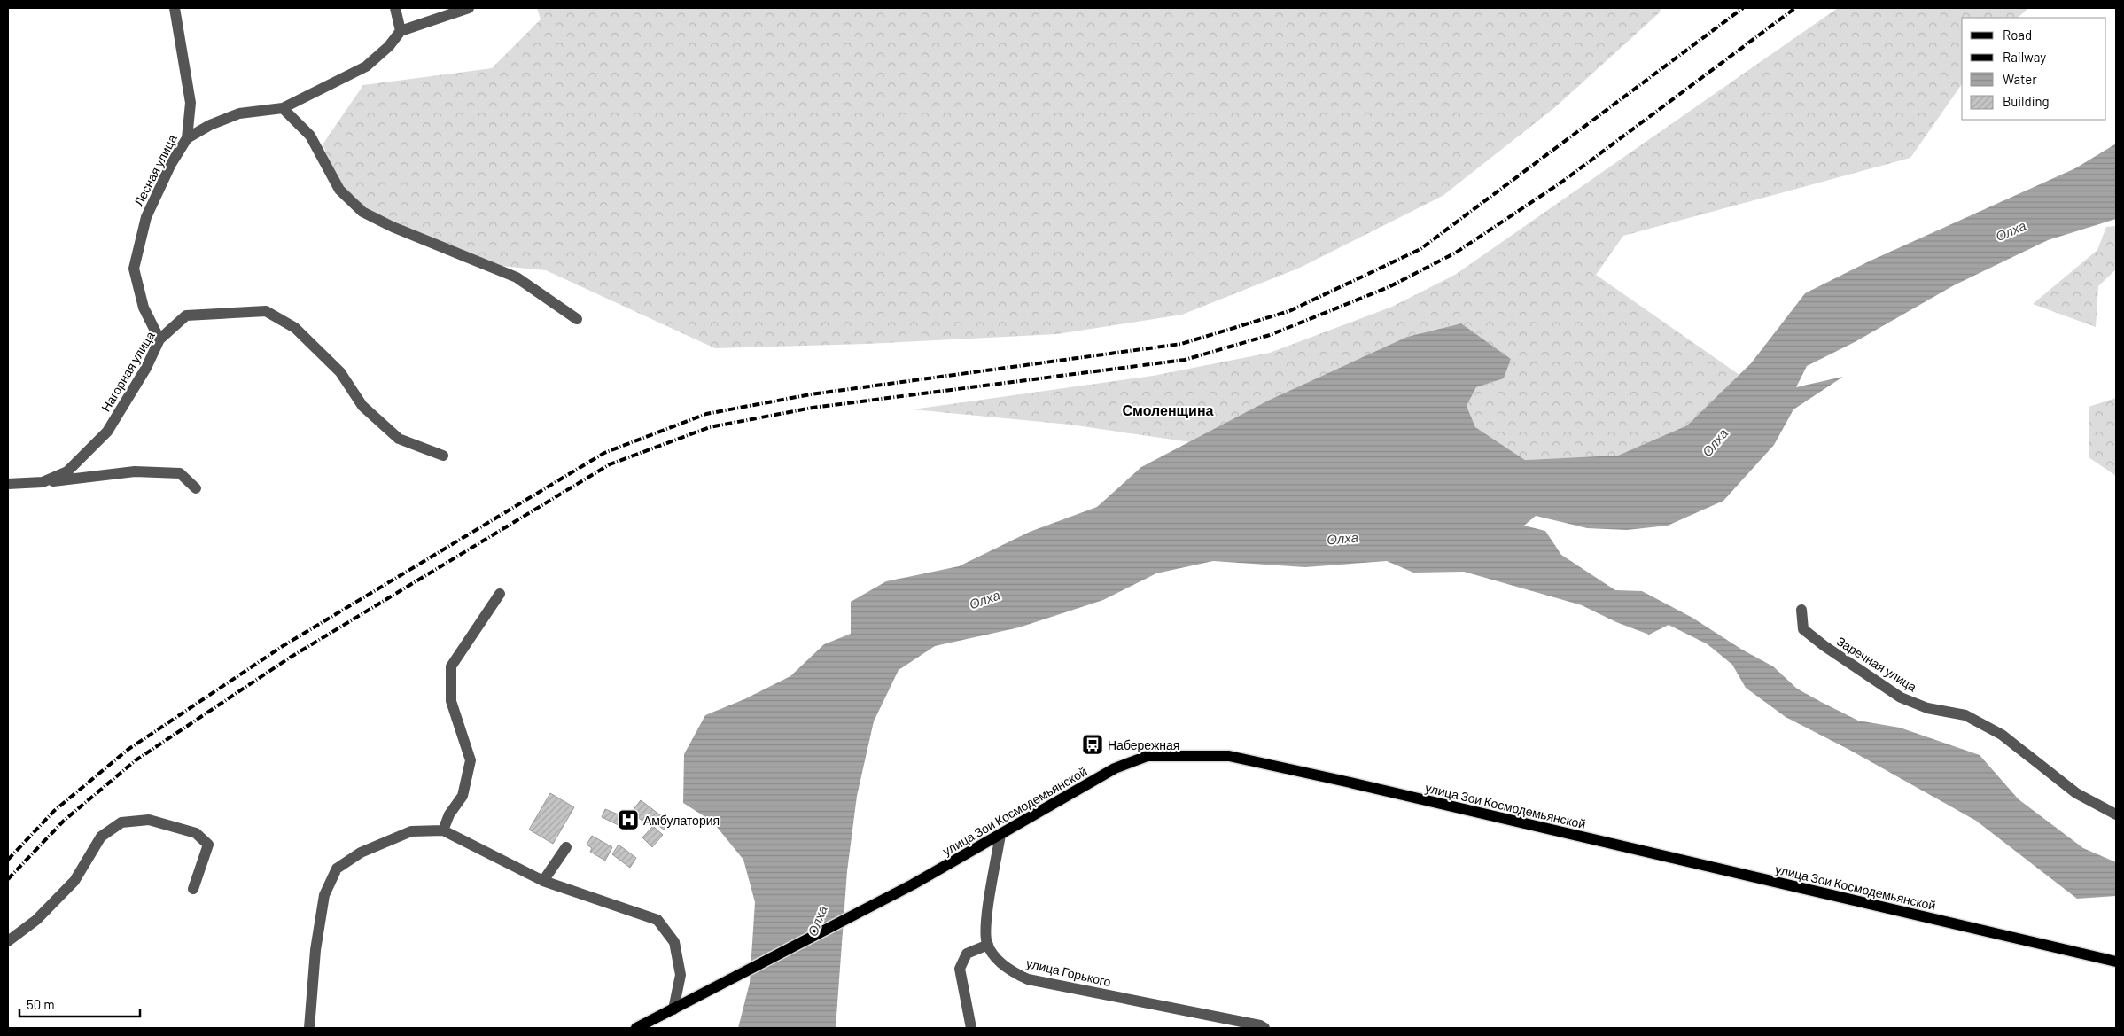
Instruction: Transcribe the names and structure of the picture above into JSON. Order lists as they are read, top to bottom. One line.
{"streets":{"main road":["улица Зои Космодемьянской"],"street":["Лесная улица","Нагорная улица","Заречная улица","улица Горького"]},"crossings":[["Лесная улица","Нагорная улица"]],"districts":["Смоленщина"],"water":["Олха"],"places":{"bus stop":["Набережная"],"hospital":["Амбулатория"]},"legend":["Road","Railway","Water","Building"],"scale_bar":"50 m"}
